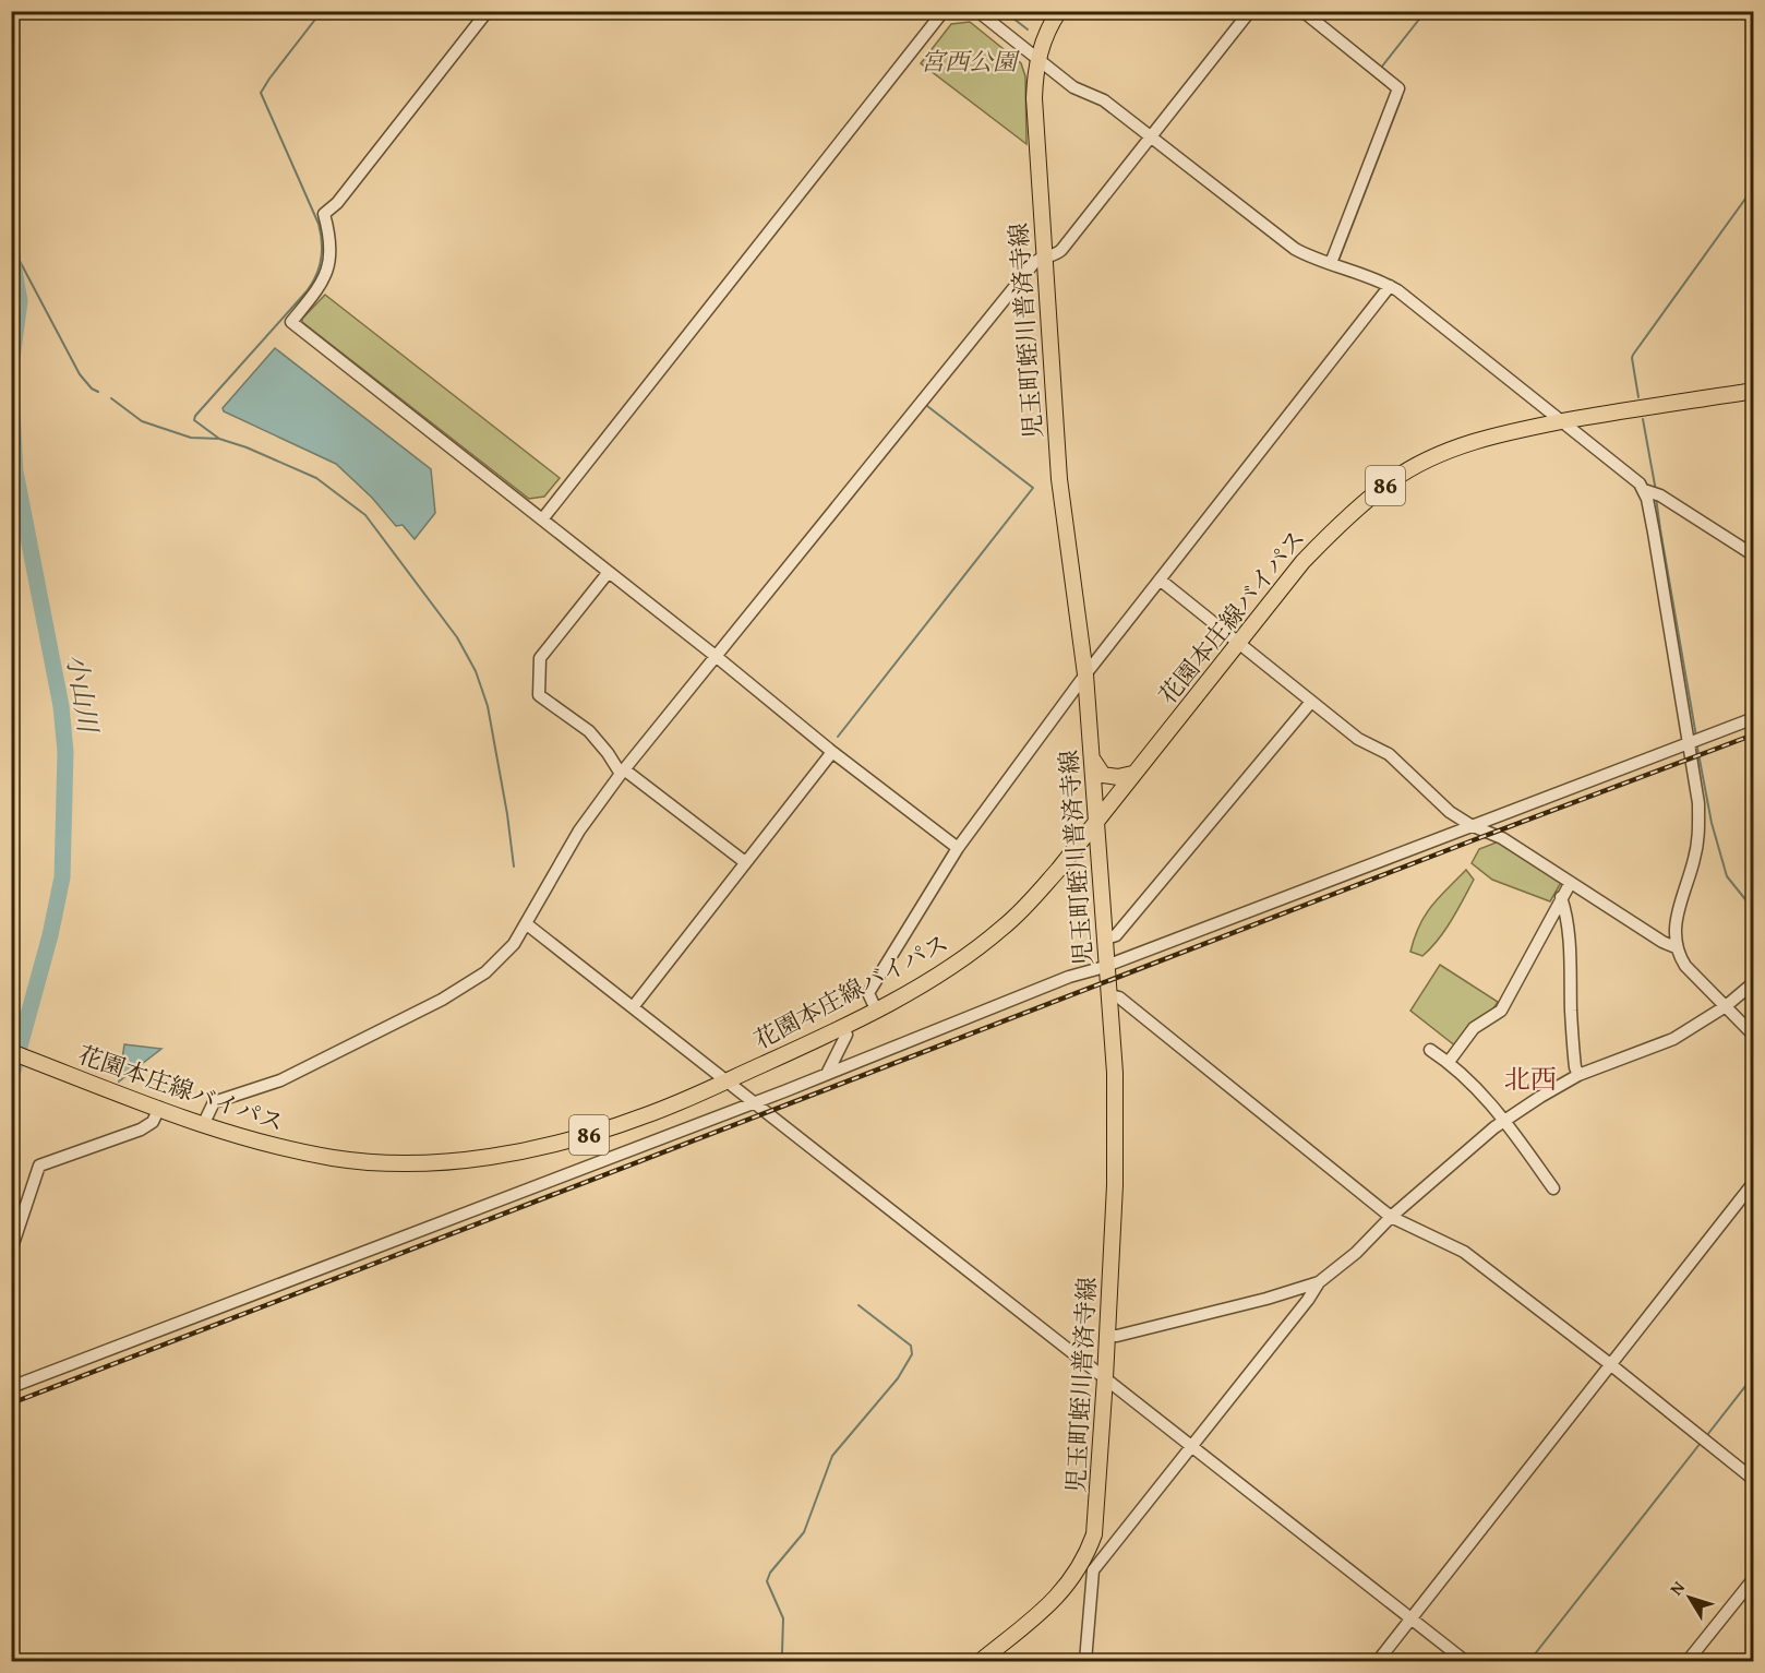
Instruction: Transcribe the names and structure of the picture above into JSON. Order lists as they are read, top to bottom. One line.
{"streets":{"main road":["児玉町蛭川普済寺線","86","花園本庄線バイパス"]},"crossings":[["児玉町蛭川普済寺線","花園本庄線バイパス"]],"districts":["北西"],"water":["小山川"],"parks":["宮西公園"],"north":"top left"}
